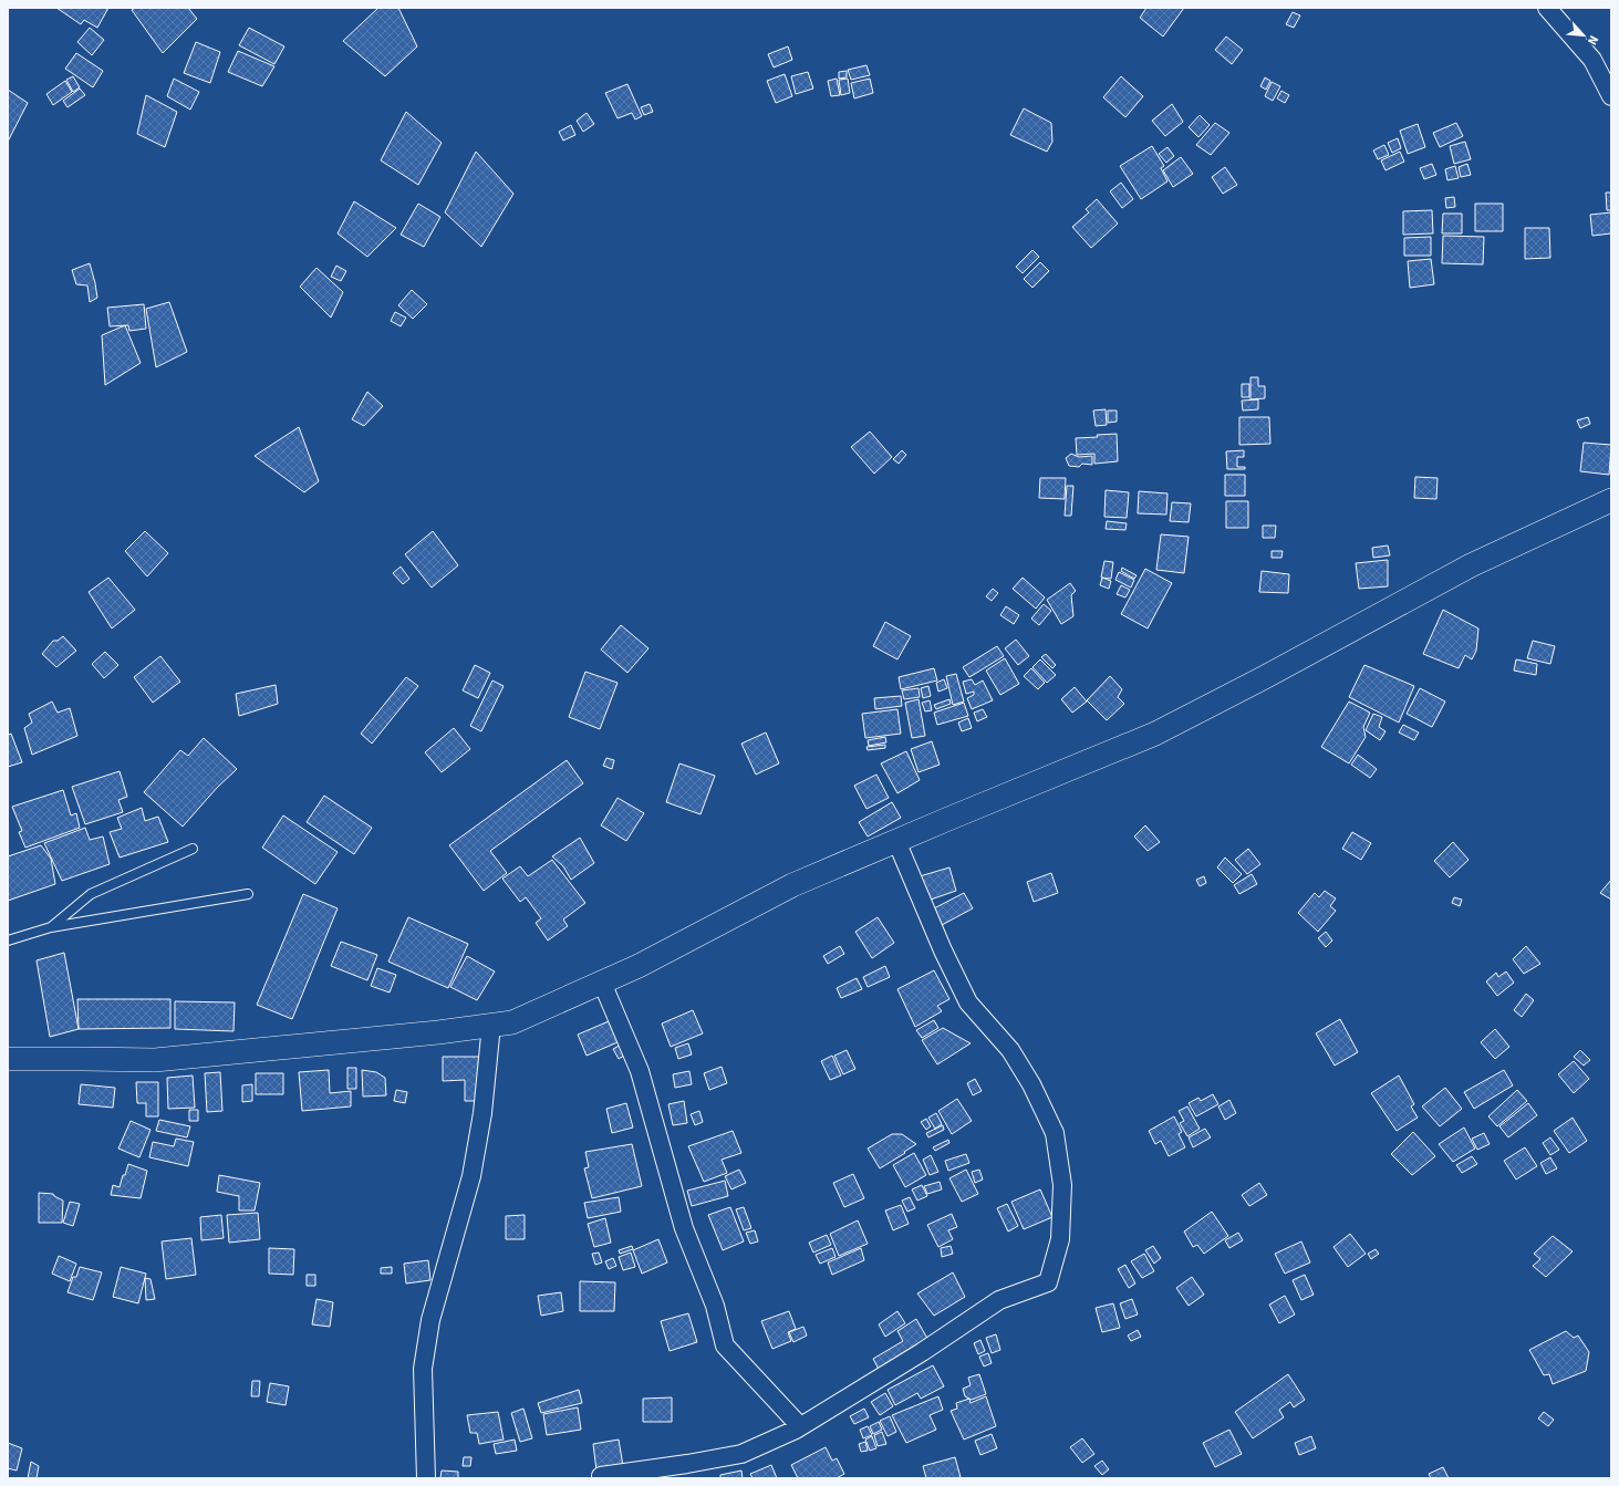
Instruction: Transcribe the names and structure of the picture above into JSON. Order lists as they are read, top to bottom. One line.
{"north":"bottom right"}
